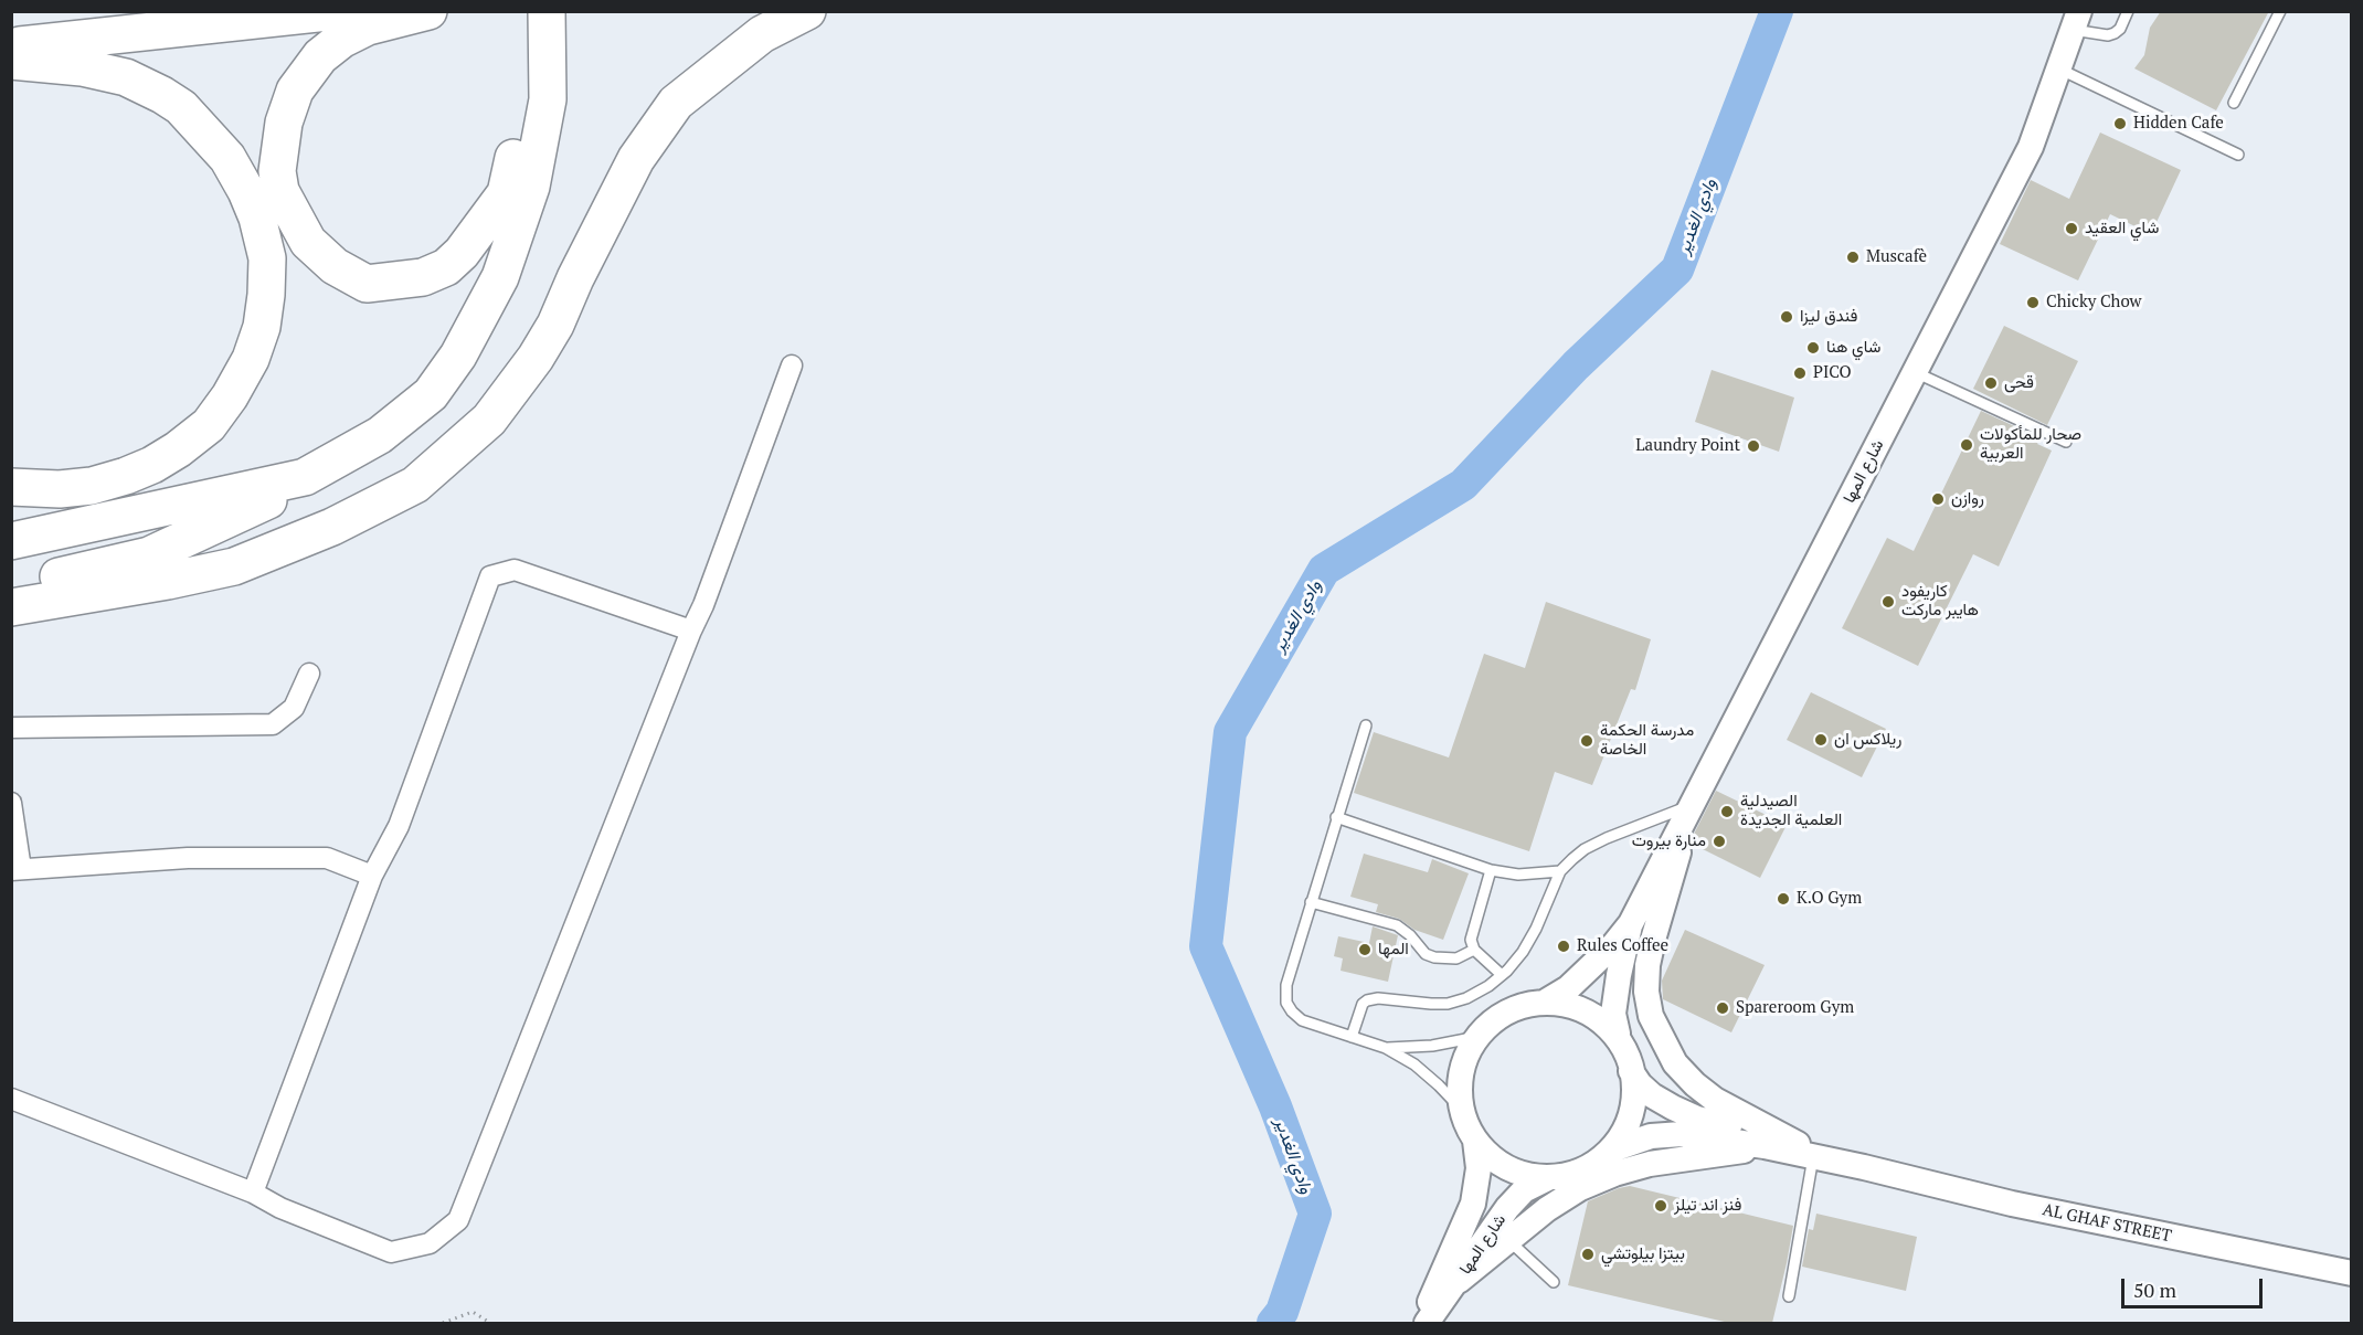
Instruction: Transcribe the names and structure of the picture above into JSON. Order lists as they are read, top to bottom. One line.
{"streets":{"street":["شارع المها","AL GHAF STREET"]},"water":["وادي الغدير"],"places":["Hidden Cafe","شاي العقيد","Muscafè","Chicky Chow","فندق ليزا","شاي هنا","PICO","قحى","صحار للمأكولات العربية","Laundry Point","روازن","كاريفود هايبر ماركت","ريلاكس ان","مدرسة الحكمة الخاصة","الصيدلية العلمية الجديدة","منارة بيروت","K.O Gym","Rules Coffee","المها","Spareroom Gym","فنز اند تيلز","بيتزا بيلوتشي"],"scale_bar":"50 m"}
